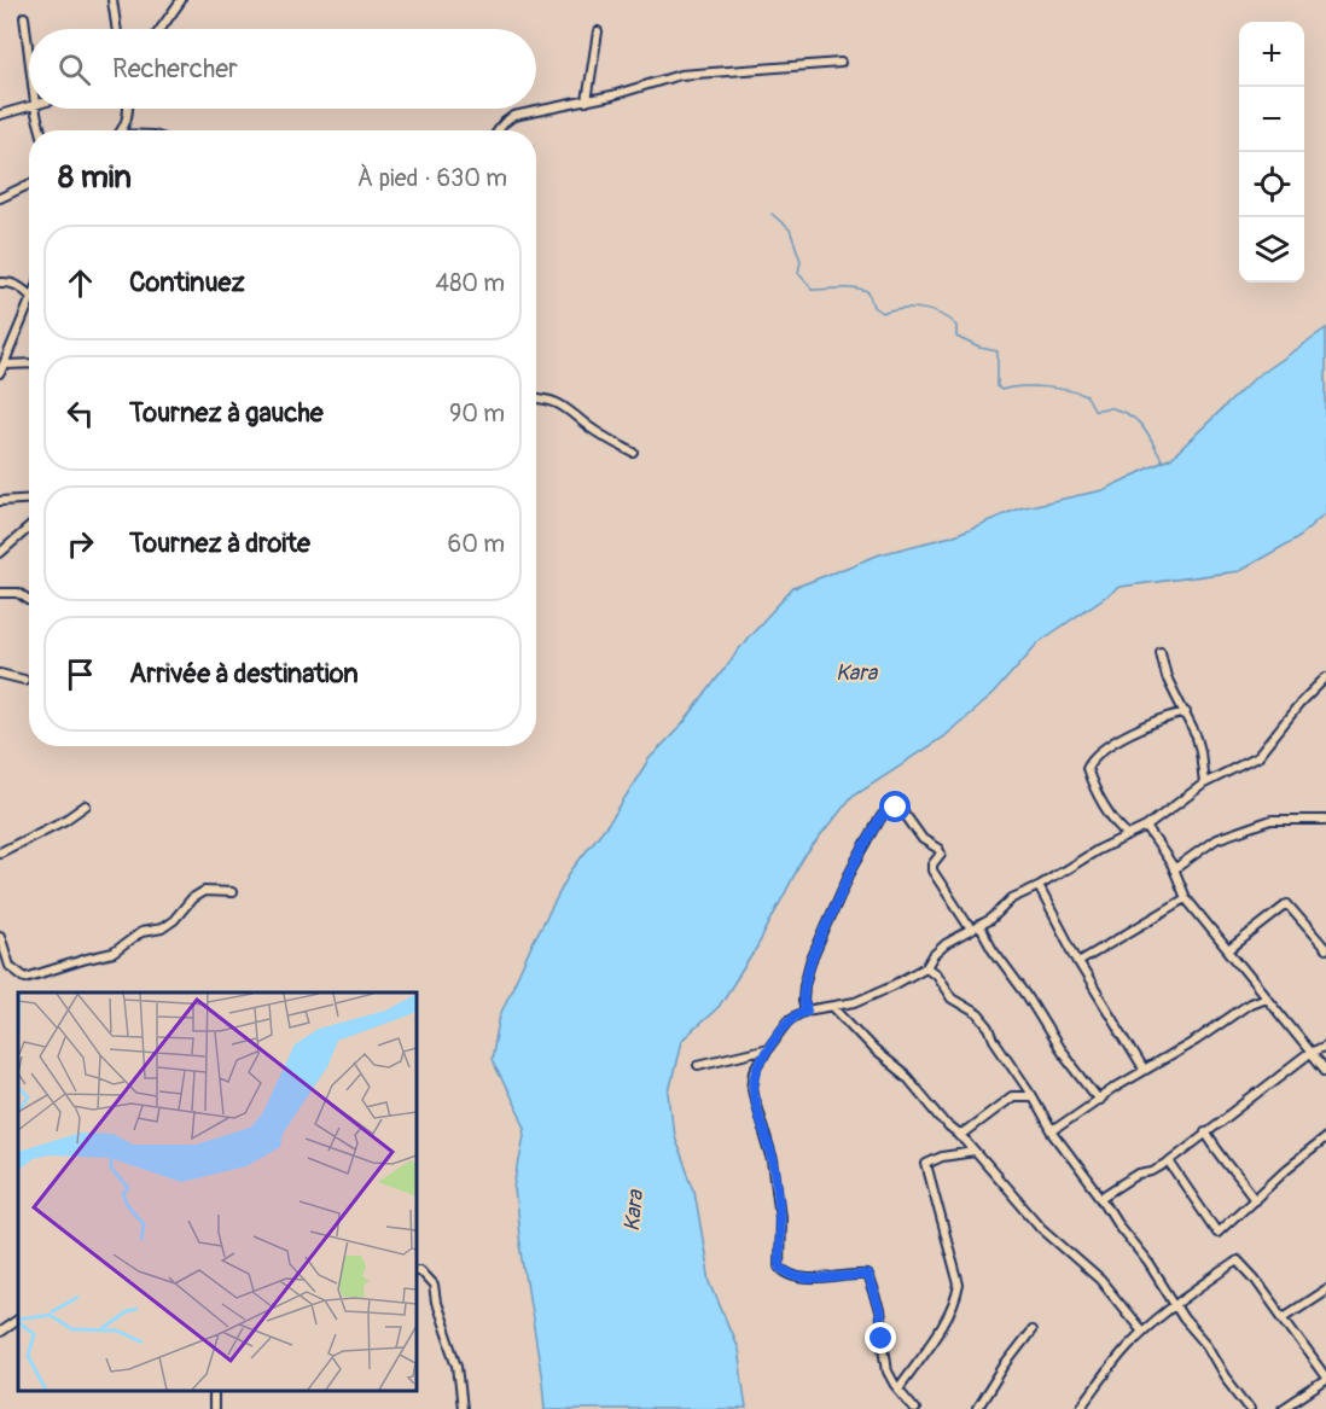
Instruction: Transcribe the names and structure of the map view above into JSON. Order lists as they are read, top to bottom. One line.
{"water":["Kara"],"page":{"map_buttons":["+","−"],"search":"Rechercher","heading":["8 min","À pied · 630 m"],"list":[["Continuez","480 m"],["Tournez à gauche","90 m"],["Tournez à droite","60 m"],"Arrivée à destination"]}}
